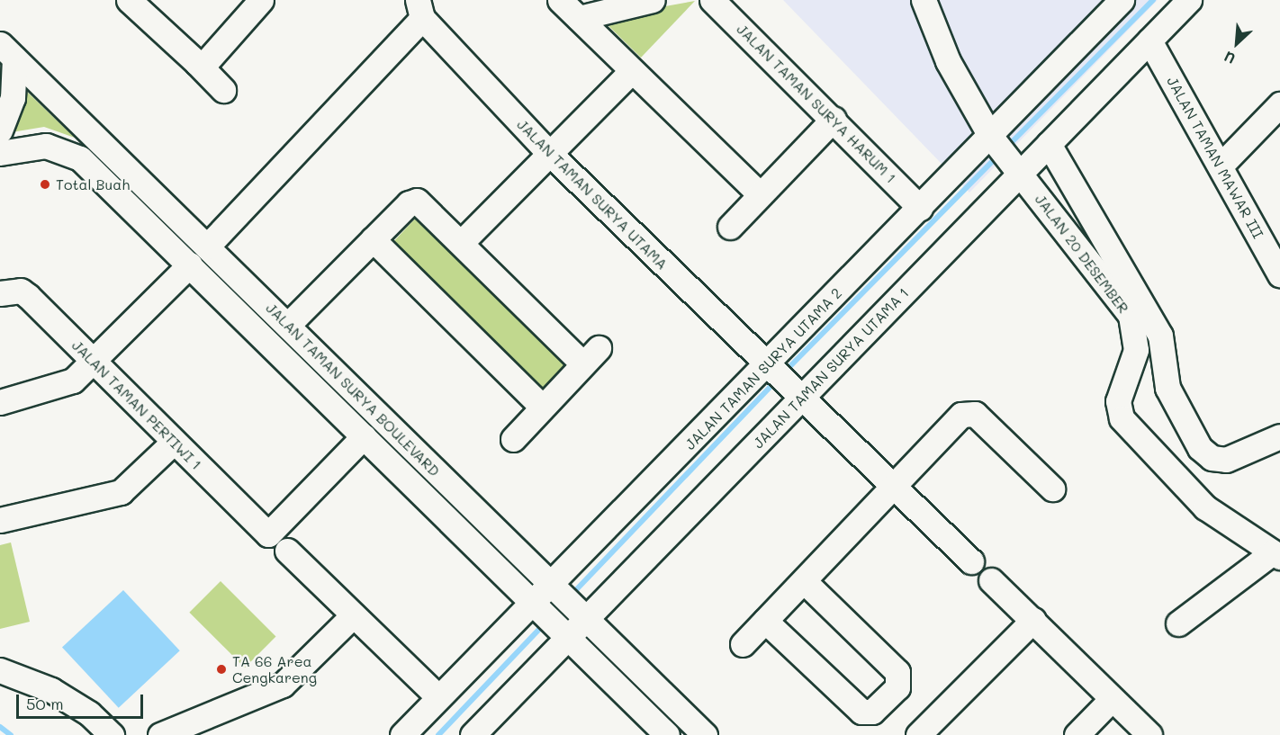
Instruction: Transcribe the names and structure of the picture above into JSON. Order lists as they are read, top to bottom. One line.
{"streets":{"street":["JALAN TAMAN SURYA HARUM 1","JALAN TAMAN MAWAR III","JALAN TAMAN SURYA UTAMA","JALAN 20 DESEMBER","JALAN TAMAN SURYA UTAMA 1","JALAN TAMAN SURYA UTAMA 2","JALAN TAMAN SURYA BOULEVARD","JALAN TAMAN PERTIWI 1"]},"crossings":[["JALAN TAMAN SURYA HARUM 1","JALAN TAMAN SURYA UTAMA 2"],["JALAN TAMAN MAWAR III","JALAN TAMAN SURYA UTAMA 1"],["JALAN TAMAN SURYA UTAMA","JALAN TAMAN SURYA UTAMA 1"],["JALAN TAMAN SURYA UTAMA","JALAN TAMAN SURYA UTAMA 2"],["JALAN TAMAN SURYA UTAMA","JALAN TAMAN SURYA BOULEVARD"],["JALAN 20 DESEMBER","JALAN TAMAN SURYA UTAMA 1"],["JALAN 20 DESEMBER","JALAN TAMAN SURYA UTAMA 2"],["JALAN TAMAN SURYA UTAMA 1","JALAN TAMAN SURYA BOULEVARD"],["JALAN TAMAN SURYA UTAMA 2","JALAN TAMAN SURYA BOULEVARD"],["JALAN TAMAN SURYA BOULEVARD","JALAN TAMAN PERTIWI 1"]],"places":["Total Buah","TA 66 Area Cengkareng"],"scale_bar":"50 m","north":"bottom left"}
